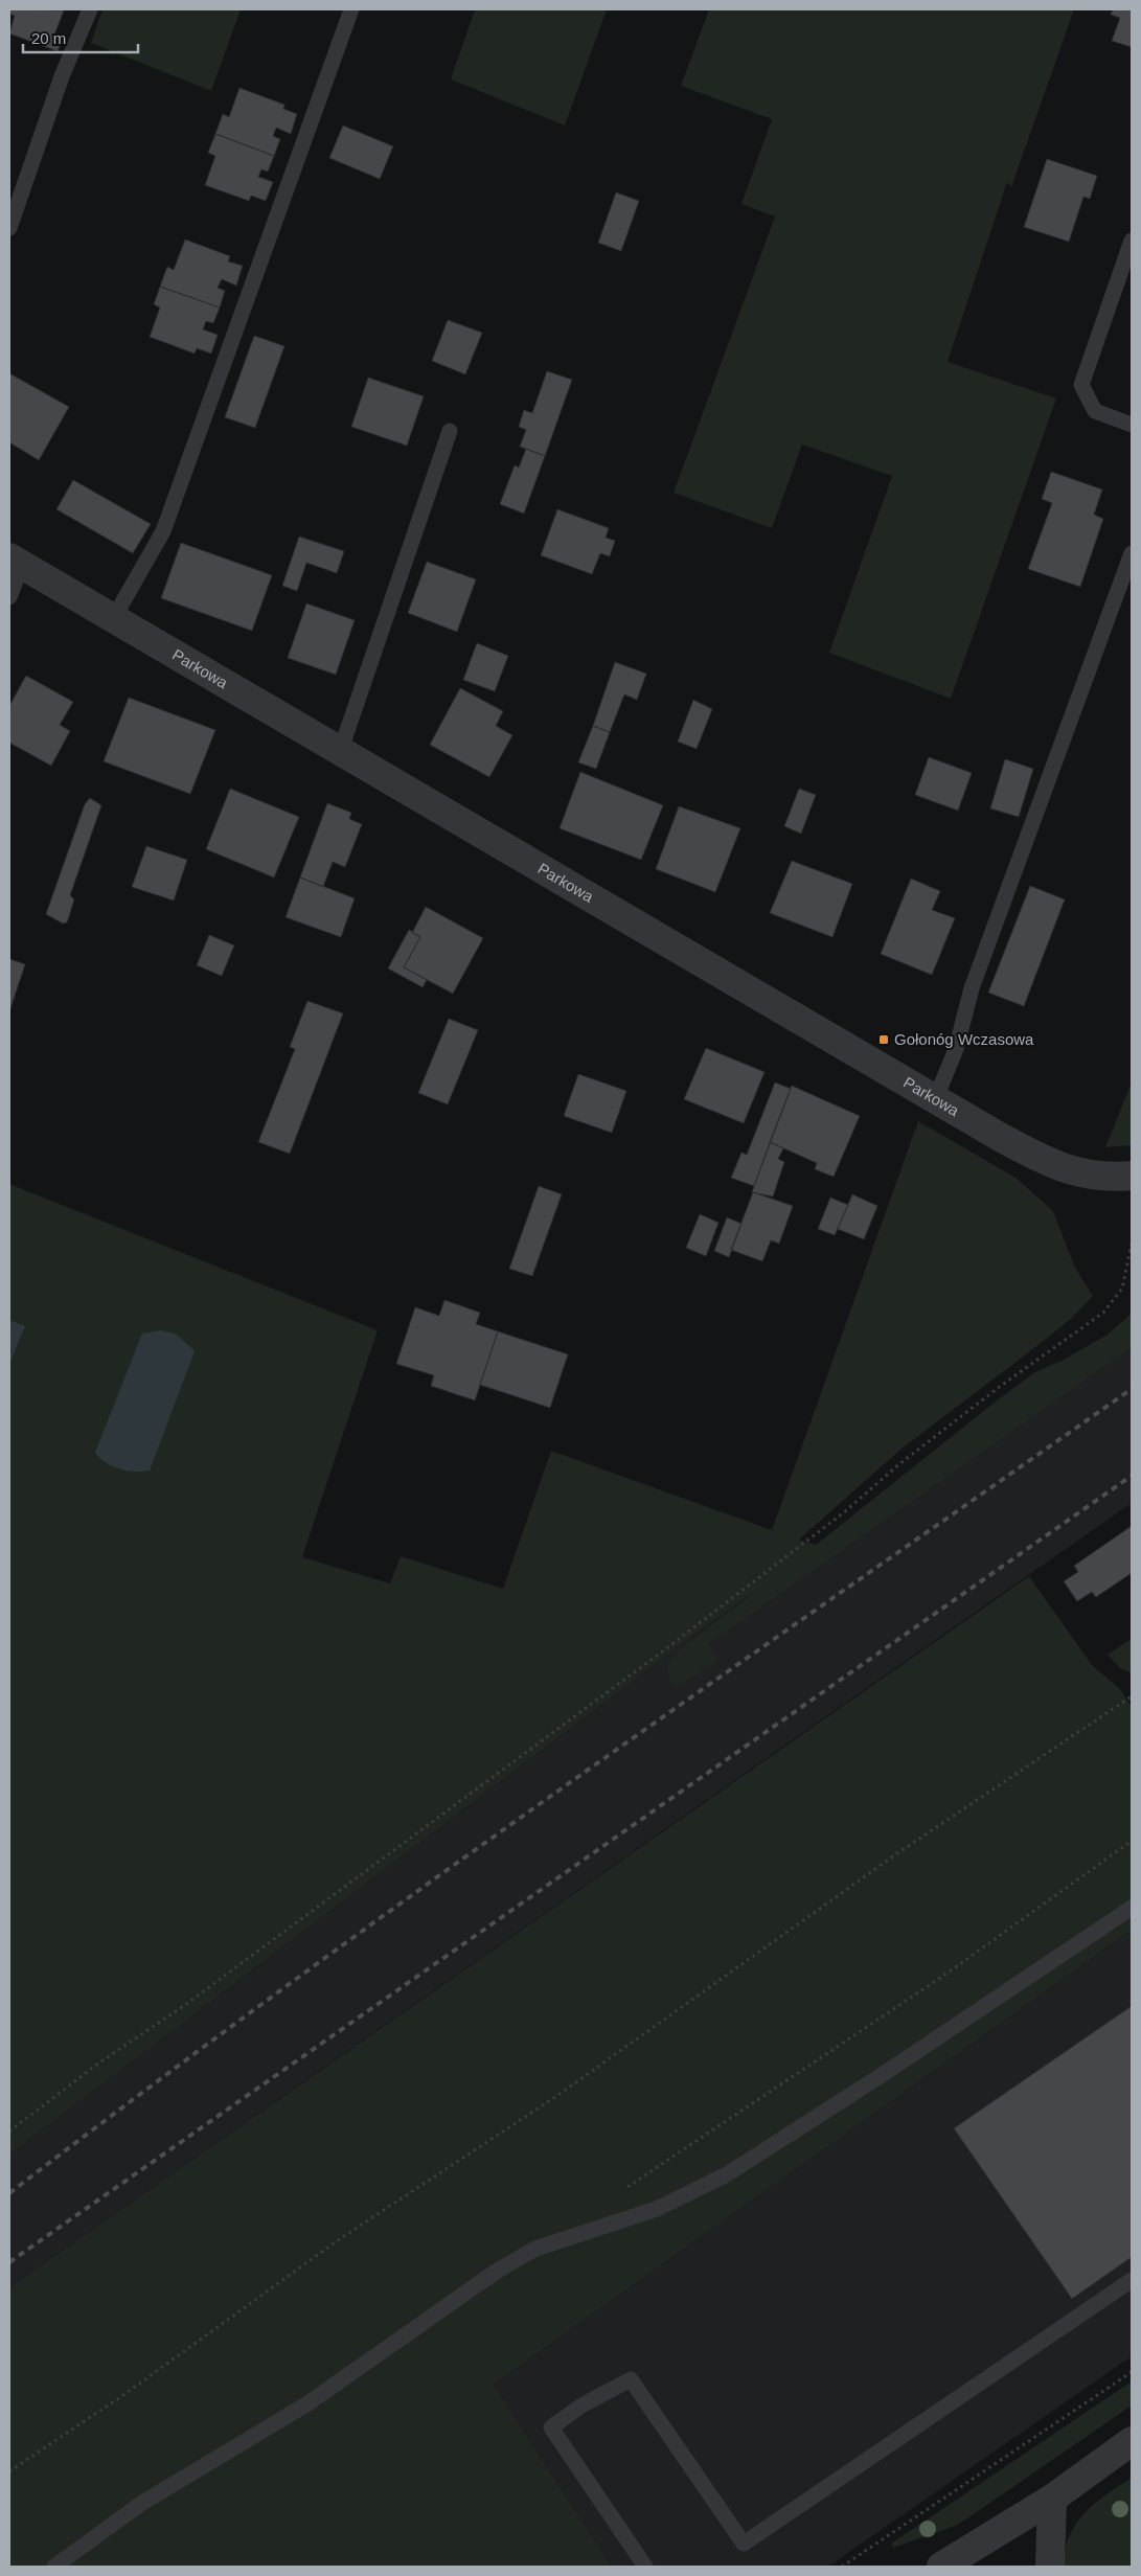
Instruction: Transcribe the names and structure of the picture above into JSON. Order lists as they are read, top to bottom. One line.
{"streets":{"street":["Parkowa"]},"places":{"transit":["Gołonóg Wczasowa"]},"scale_bar":"20 m"}
